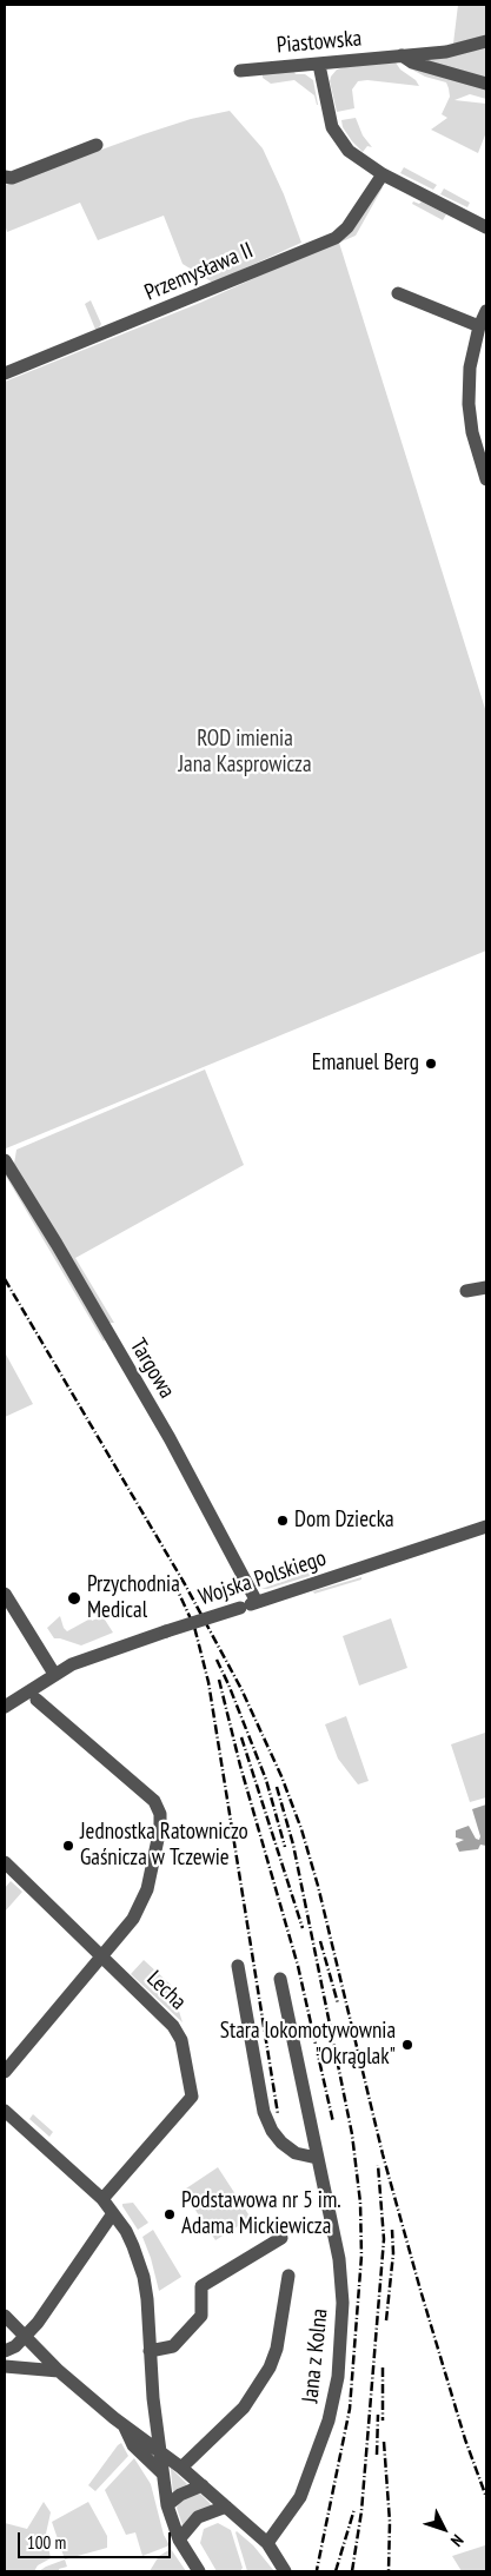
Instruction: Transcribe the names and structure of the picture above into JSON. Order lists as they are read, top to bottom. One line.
{"streets":{"street":["Piastowska","Przemysława II","Targowa","Wojska Polskiego","Lecha","Jana z Kolna"]},"crossings":[["Targowa","Wojska Polskiego"]],"parks":["ROD imienia Jana Kasprowicza"],"places":["Emanuel Berg","Dom Dziecka","Przychodnia Medical","Jednostka Ratowniczo Gaśnicza w Tczewie","Stara lokomotywownia \"Okrąglak\"","Podstawowa nr 5 im. Adama Mickiewicza"],"scale_bar":"100 m","north":"bottom right"}
